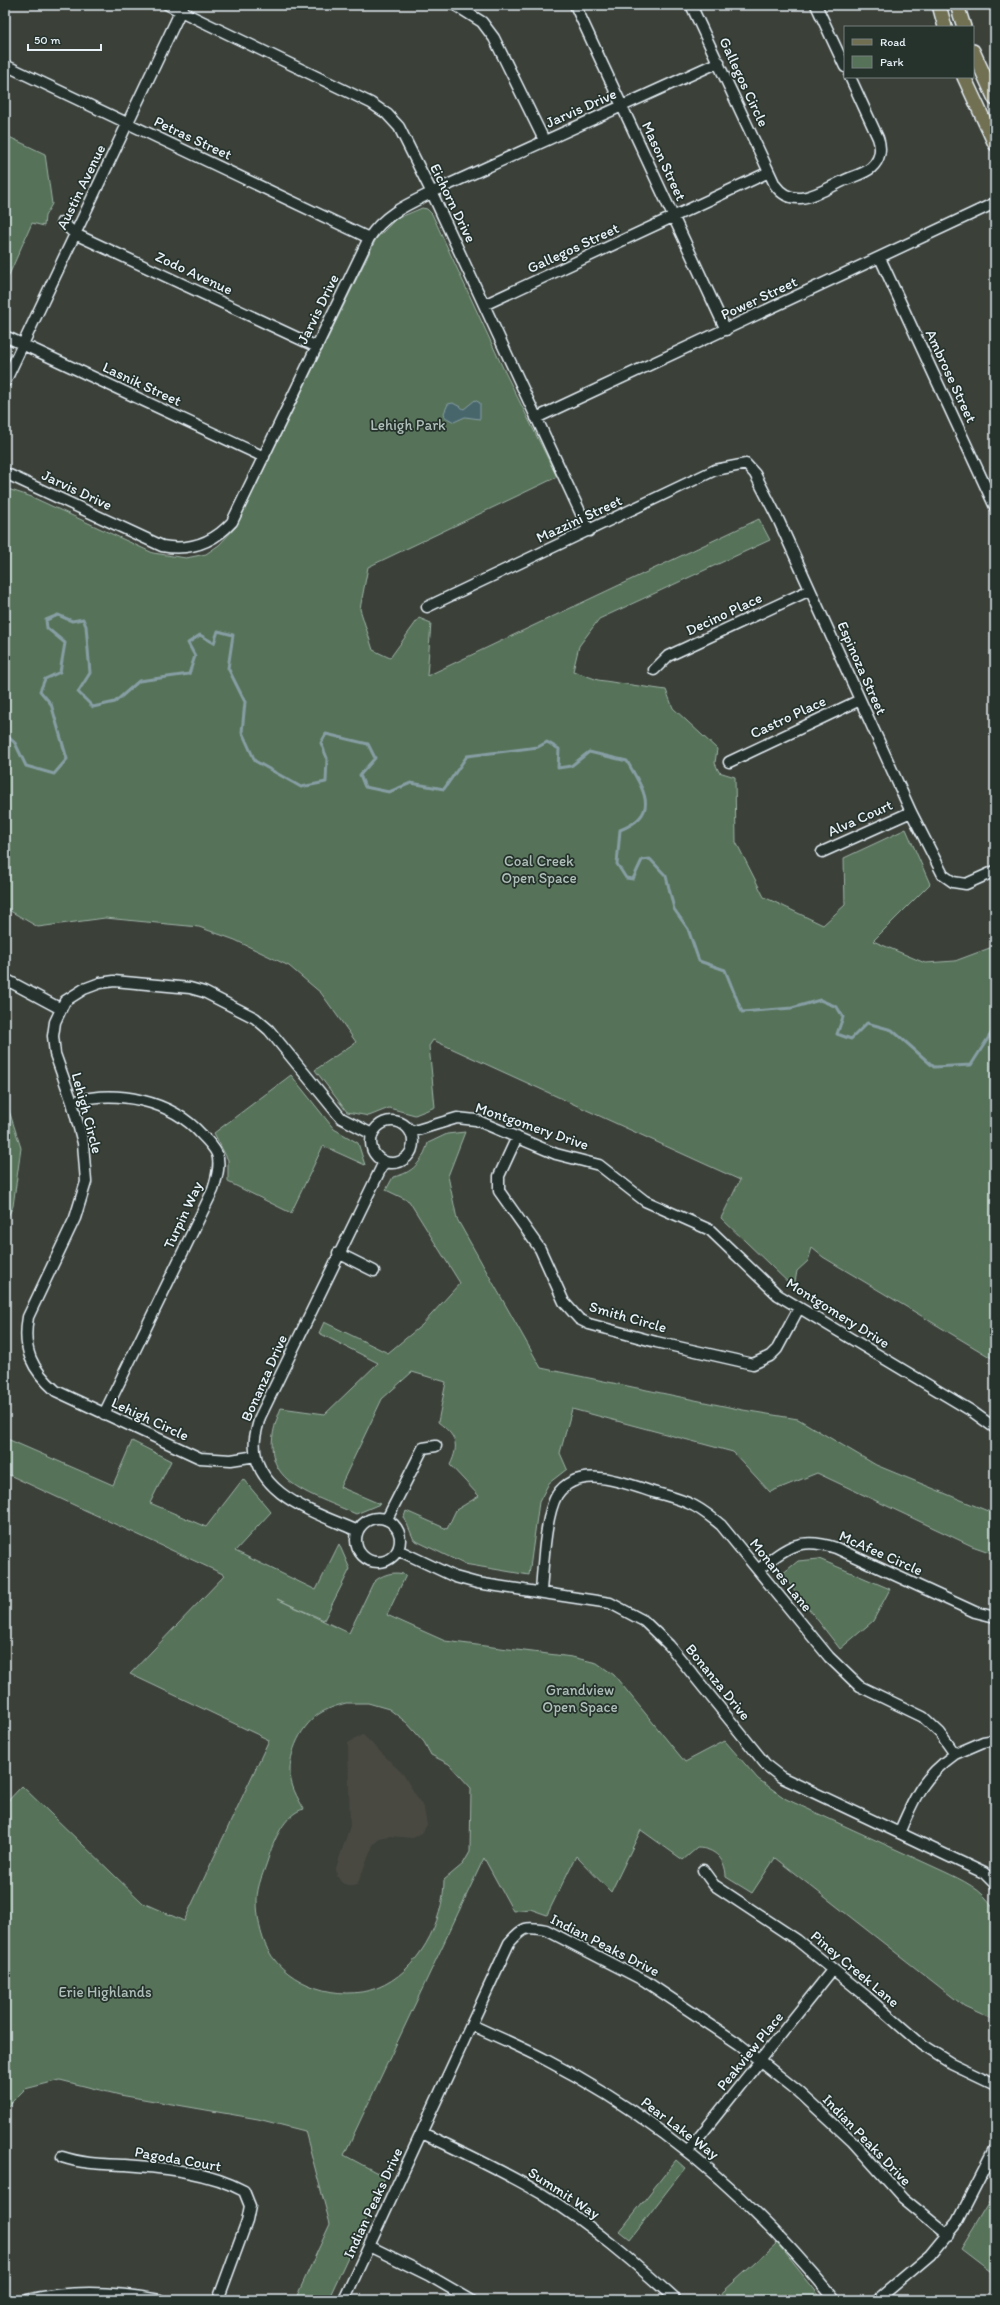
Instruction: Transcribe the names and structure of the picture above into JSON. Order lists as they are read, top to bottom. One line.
{"streets":{"street":["Gallegos Circle","Jarvis Drive","Petras Street","Mason Street","Austin Avenue","Eichorn Drive","Gallegos Street","Zodo Avenue","Power Street","Ambrose Street","Lasnik Street","Mazzini Street","Decino Place","Espinoza Street","Castro Place","Alva Court","Lehigh Circle","Montgomery Drive","Turpin Way","Smith Circle","Bonanza Drive","McAfee Circle","Monares Lane","Indian Peaks Drive","Piney Creek Lane","Peakview Place","Pear Lake Way","Pagoda Court","Summit Way"]},"crossings":[["Gallegos Circle","Jarvis Drive"],["Jarvis Drive","Petras Street"],["Jarvis Drive","Mason Street"],["Jarvis Drive","Eichorn Drive"],["Jarvis Drive","Zodo Avenue"],["Jarvis Drive","Lasnik Street"],["Petras Street","Austin Avenue"],["Mason Street","Gallegos Street"],["Mason Street","Power Street"],["Austin Avenue","Eichorn Drive"],["Austin Avenue","Zodo Avenue"],["Austin Avenue","Lasnik Street"],["Eichorn Drive","Gallegos Street"],["Eichorn Drive","Power Street"],["Eichorn Drive","Mazzini Street"],["Power Street","Ambrose Street"],["Mazzini Street","Espinoza Street"],["Decino Place","Espinoza Street"],["Espinoza Street","Castro Place"],["Espinoza Street","Alva Court"],["Lehigh Circle","Montgomery Drive"],["Lehigh Circle","Turpin Way"],["Lehigh Circle","Bonanza Drive"],["Montgomery Drive","Smith Circle"],["Bonanza Drive","Monares Lane"],["McAfee Circle","Monares Lane"],["Indian Peaks Drive","Peakview Place"],["Indian Peaks Drive","Pear Lake Way"],["Indian Peaks Drive","Summit Way"],["Piney Creek Lane","Peakview Place"],["Peakview Place","Pear Lake Way"]],"parks":["Lehigh Park","Coal Creek Open Space","Grandview Open Space","Erie Highlands"],"legend":["Road","Park"],"scale_bar":"50 m"}
